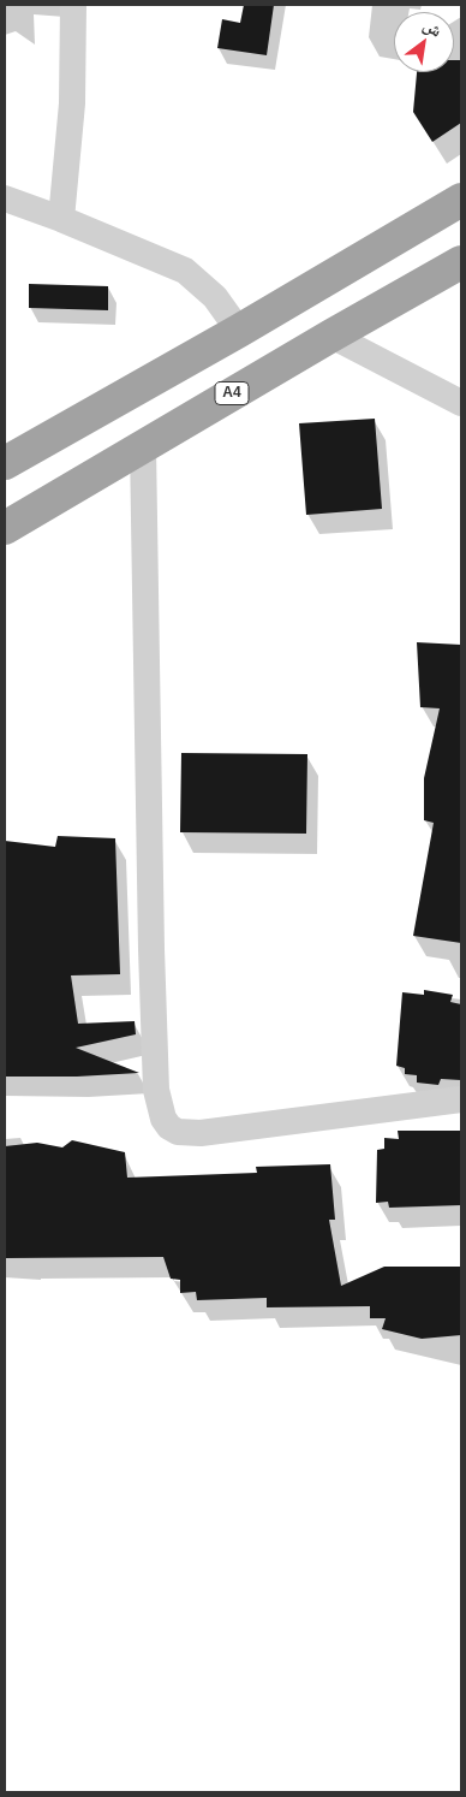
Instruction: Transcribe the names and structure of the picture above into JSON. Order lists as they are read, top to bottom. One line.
{"streets":{"highway":["A4"]},"north":"top right"}
